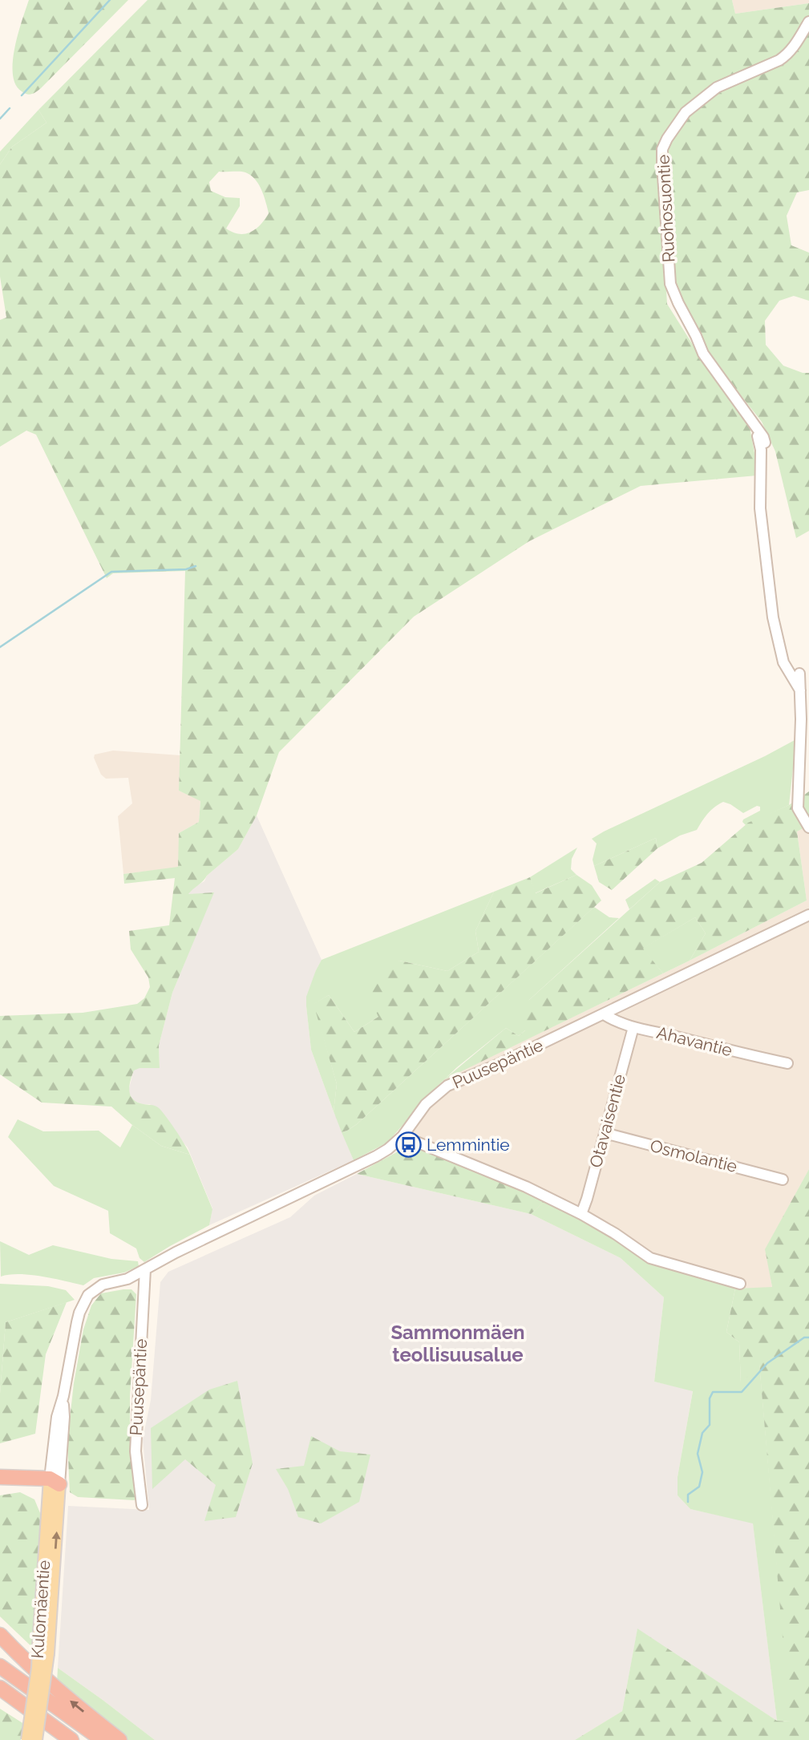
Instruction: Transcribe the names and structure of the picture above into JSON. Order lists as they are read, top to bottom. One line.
{"streets":{"main road":["Kulomäentie"],"street":["Ruohosuontie","Ahavantie","Puusepäntie","Otavaisentie","Osmolantie"]},"crossings":[["Ahavantie","Puusepäntie"],["Ahavantie","Otavaisentie"],["Puusepäntie","Kulomäentie"],["Otavaisentie","Osmolantie"]],"districts":["Sammonmäen teollisuusalue"],"places":{"bus stop":["Lemmintie"]}}
